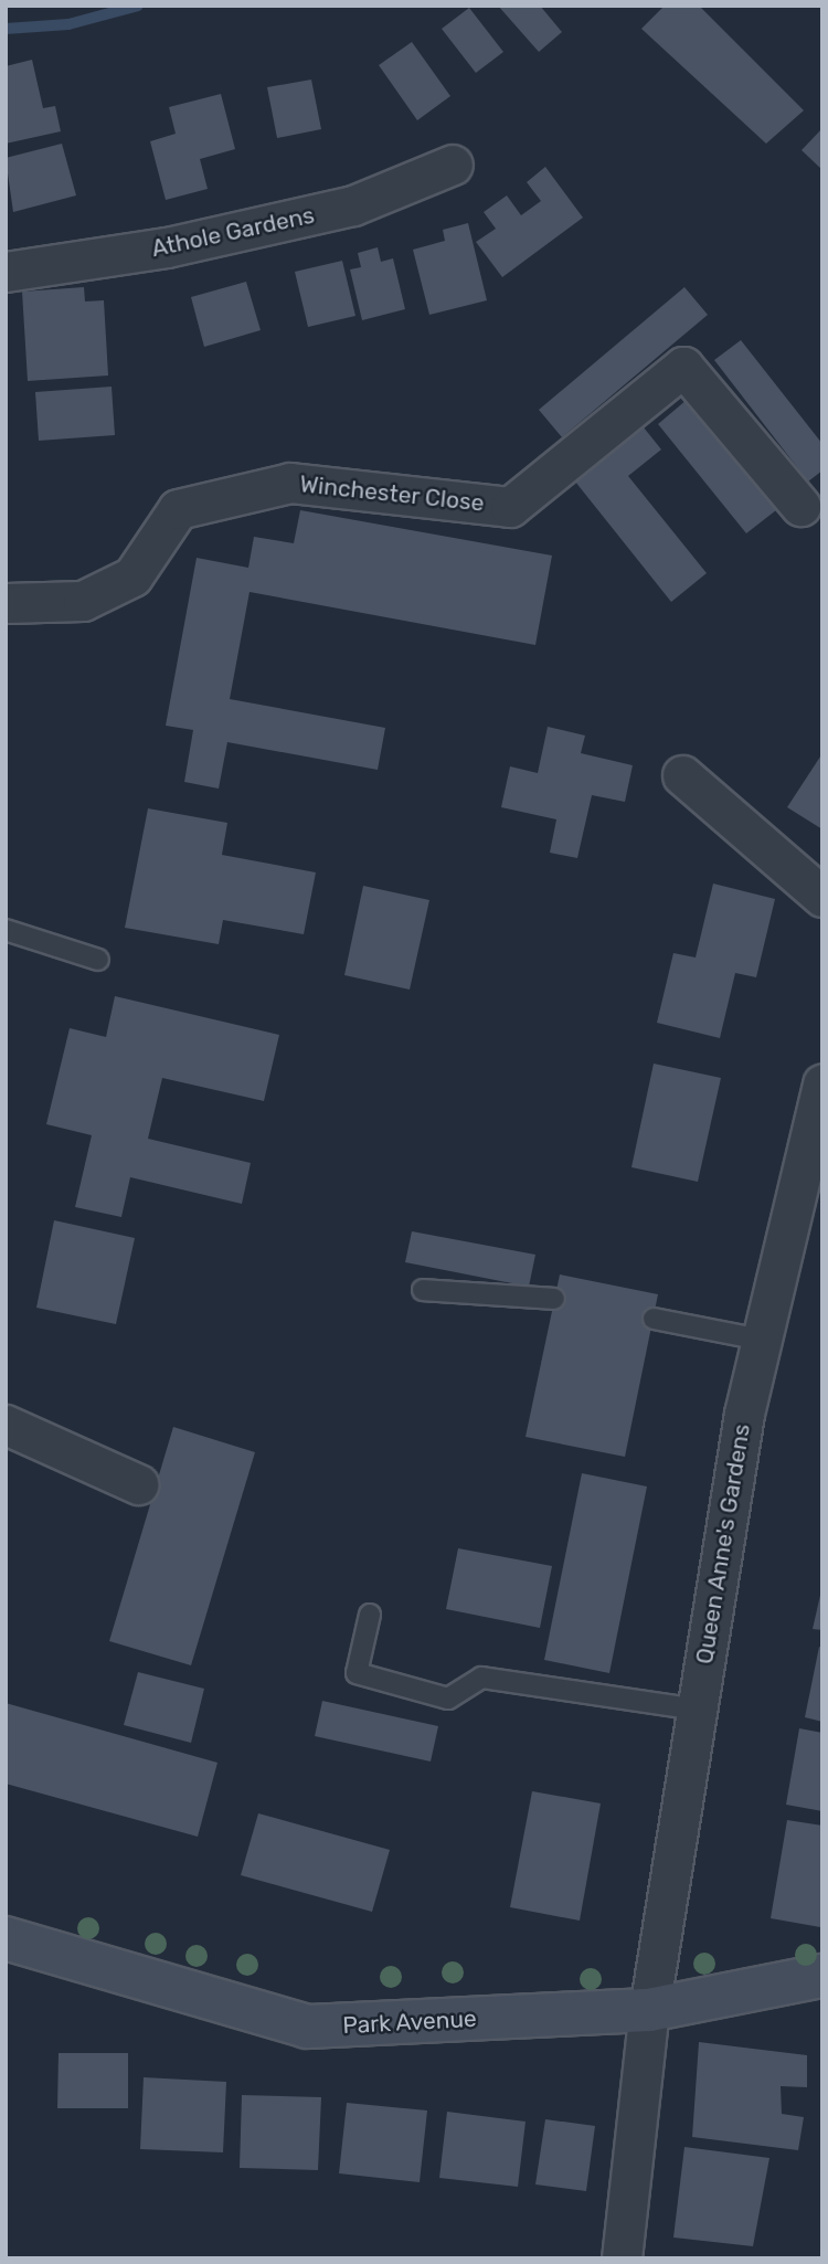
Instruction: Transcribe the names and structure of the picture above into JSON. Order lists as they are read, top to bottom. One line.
{"streets":{"street":["Athole Gardens","Winchester Close","Queen Anne's Gardens","Park Avenue"]},"crossings":[["Queen Anne's Gardens","Park Avenue"]]}
